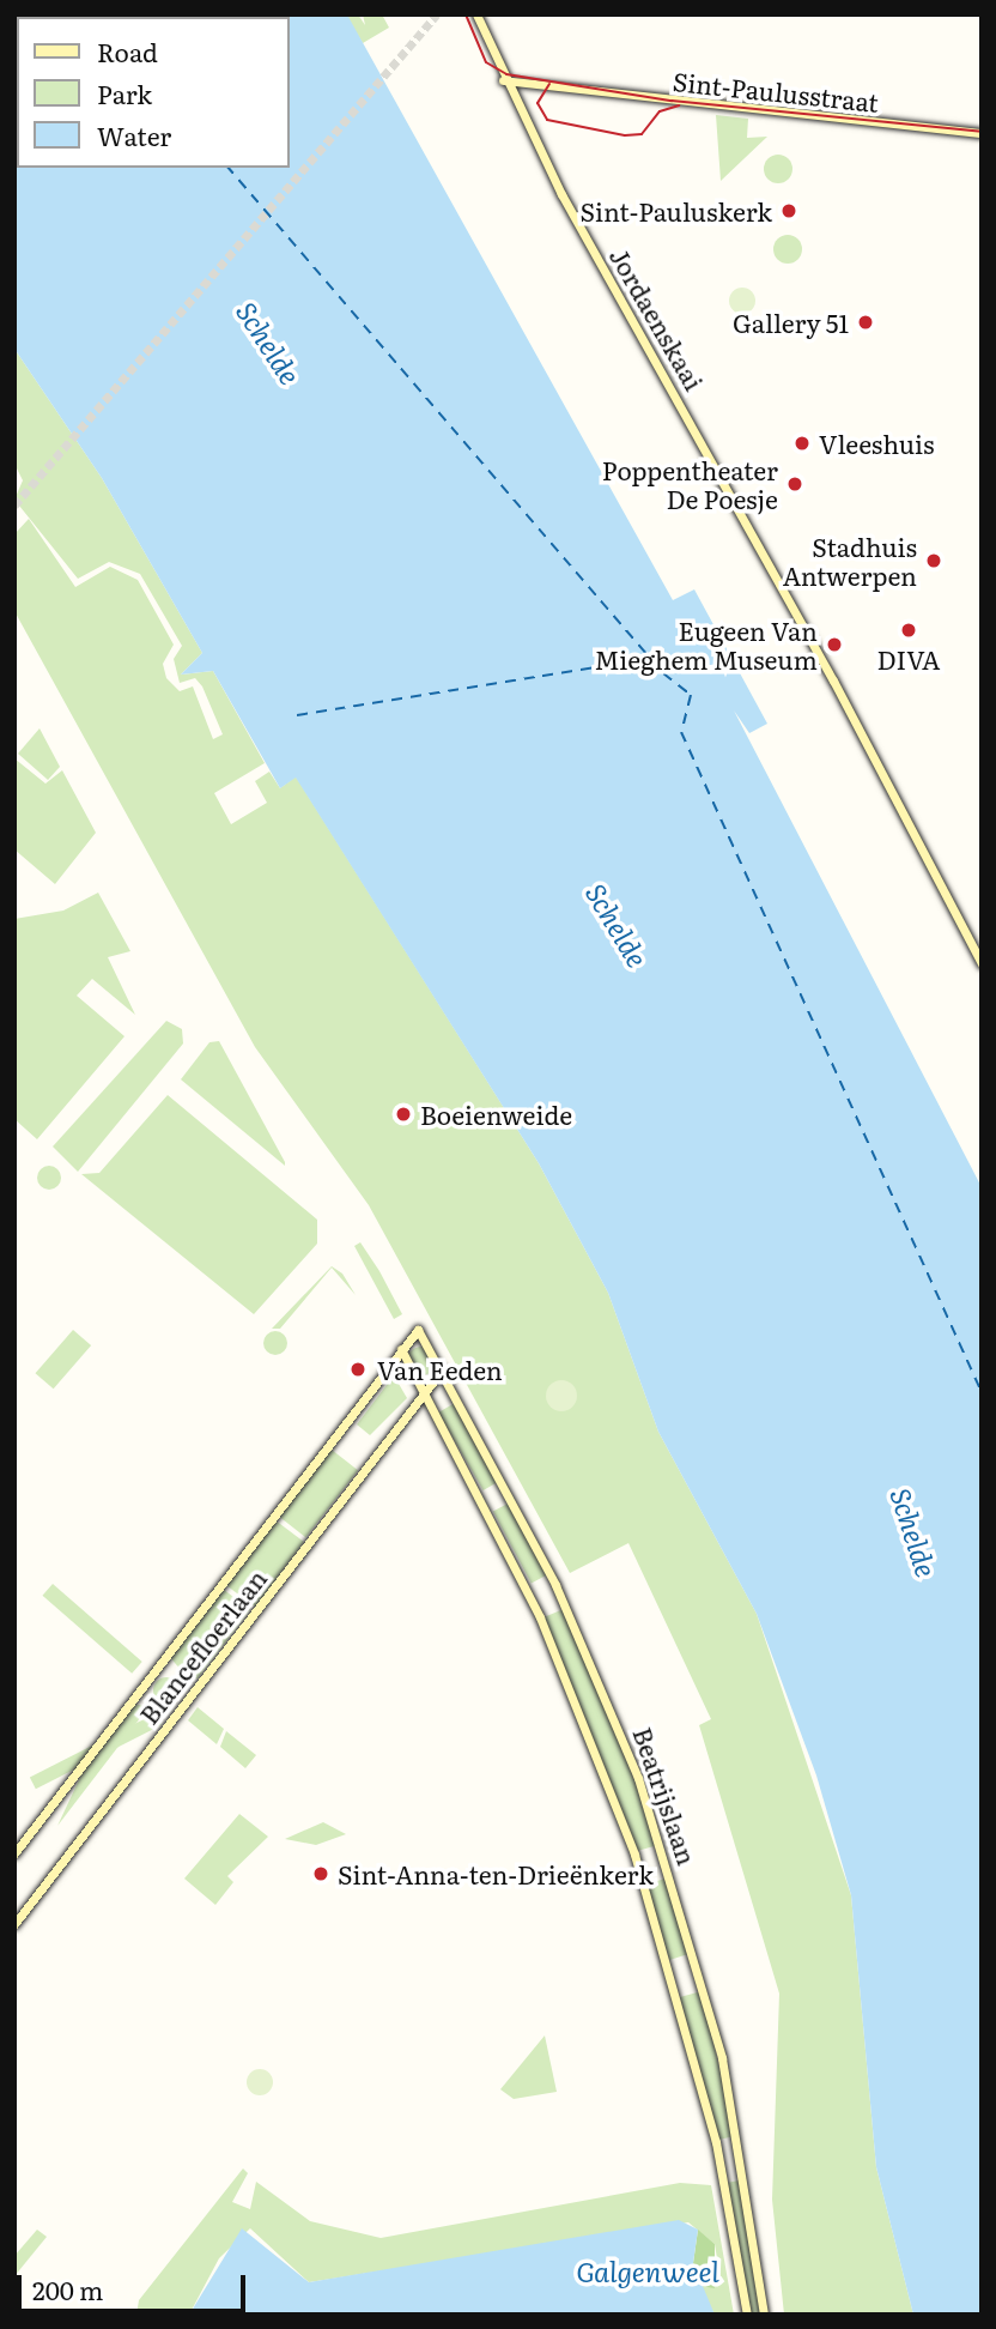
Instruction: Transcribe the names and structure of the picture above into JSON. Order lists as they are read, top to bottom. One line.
{"streets":{"street":["Sint-Paulusstraat","Jordaenskaai","Blancefloerlaan","Beatrijslaan"]},"crossings":[["Sint-Paulusstraat","Jordaenskaai"],["Blancefloerlaan","Beatrijslaan"]],"water":["Schelde","Galgenweel"],"places":["Sint-Pauluskerk","Gallery 51","Vleeshuis","Poppentheater De Poesje","Stadhuis Antwerpen","DIVA","Eugeen Van Mieghem Museum","Boeienweide","Van Eeden","Sint-Anna-ten-Drieënkerk"],"legend":["Road","Park","Water"],"scale_bar":"200 m"}
